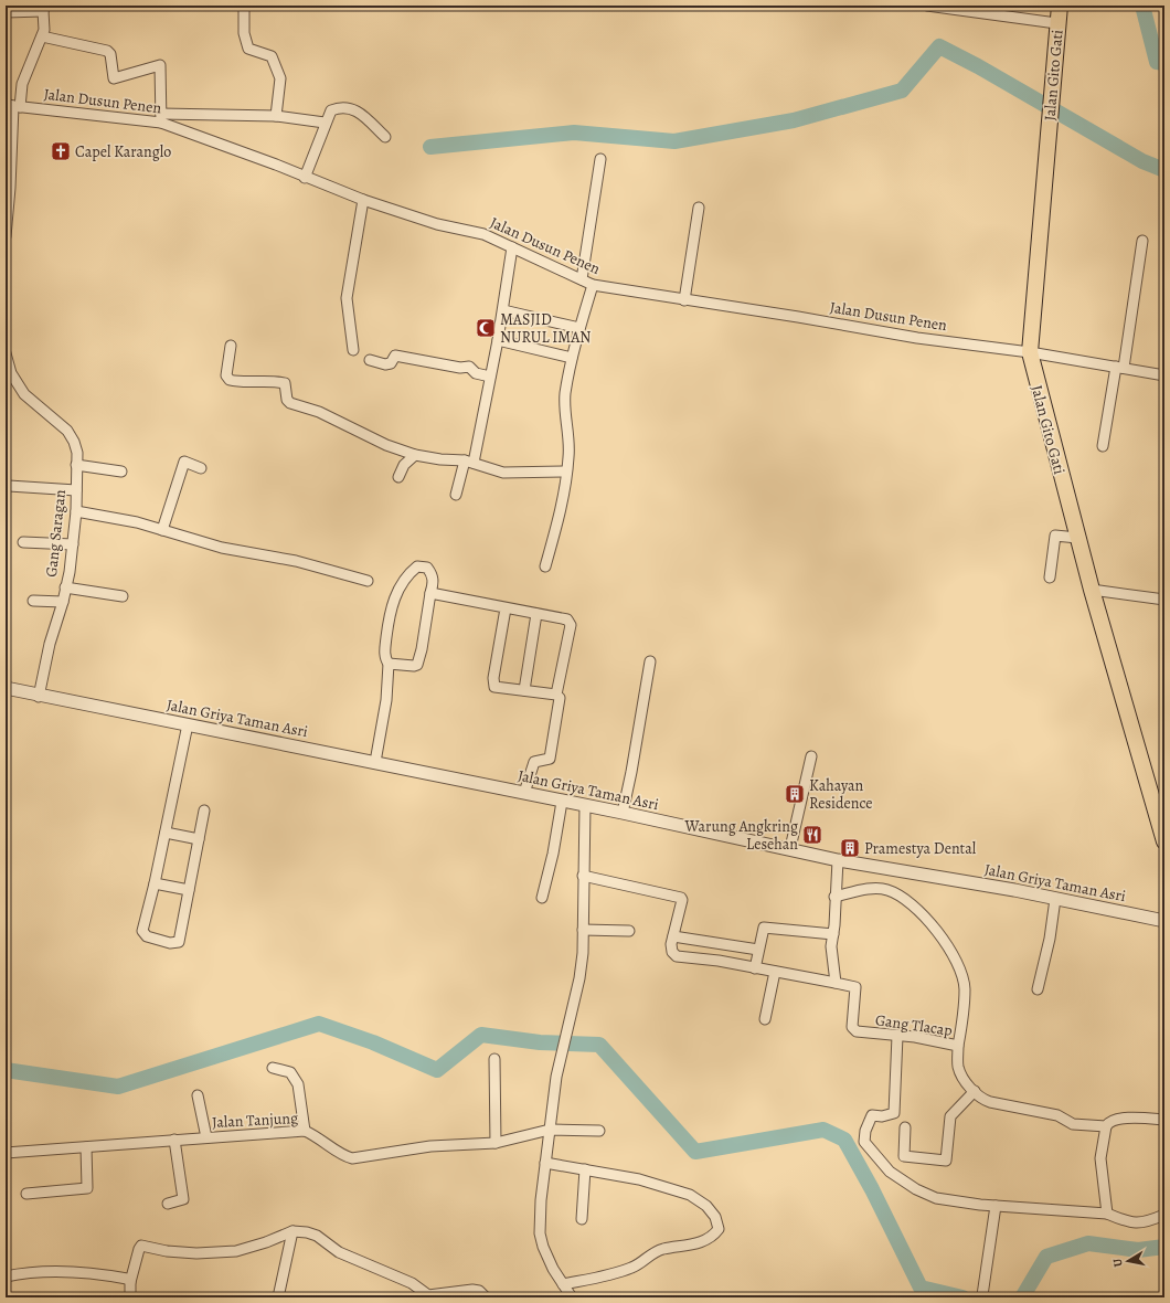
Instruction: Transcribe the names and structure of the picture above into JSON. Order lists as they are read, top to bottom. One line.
{"streets":{"main road":["Jalan Gito Gati"],"street":["Jalan Dusun Penen","Gang Saragan","Jalan Griya Taman Asri","Gang Tlacap","Jalan Tanjung"]},"crossings":[["Jalan Gito Gati","Jalan Dusun Penen"],["Gang Saragan","Jalan Griya Taman Asri"]],"places":{"church":["Capel Karanglo"],"mosque":["MASJID NURUL IMAN"],"building":["Kahayan Residence","Pramestya Dental"],"restaurant":["Warung Angkring Lesehan"]},"north":"left"}
